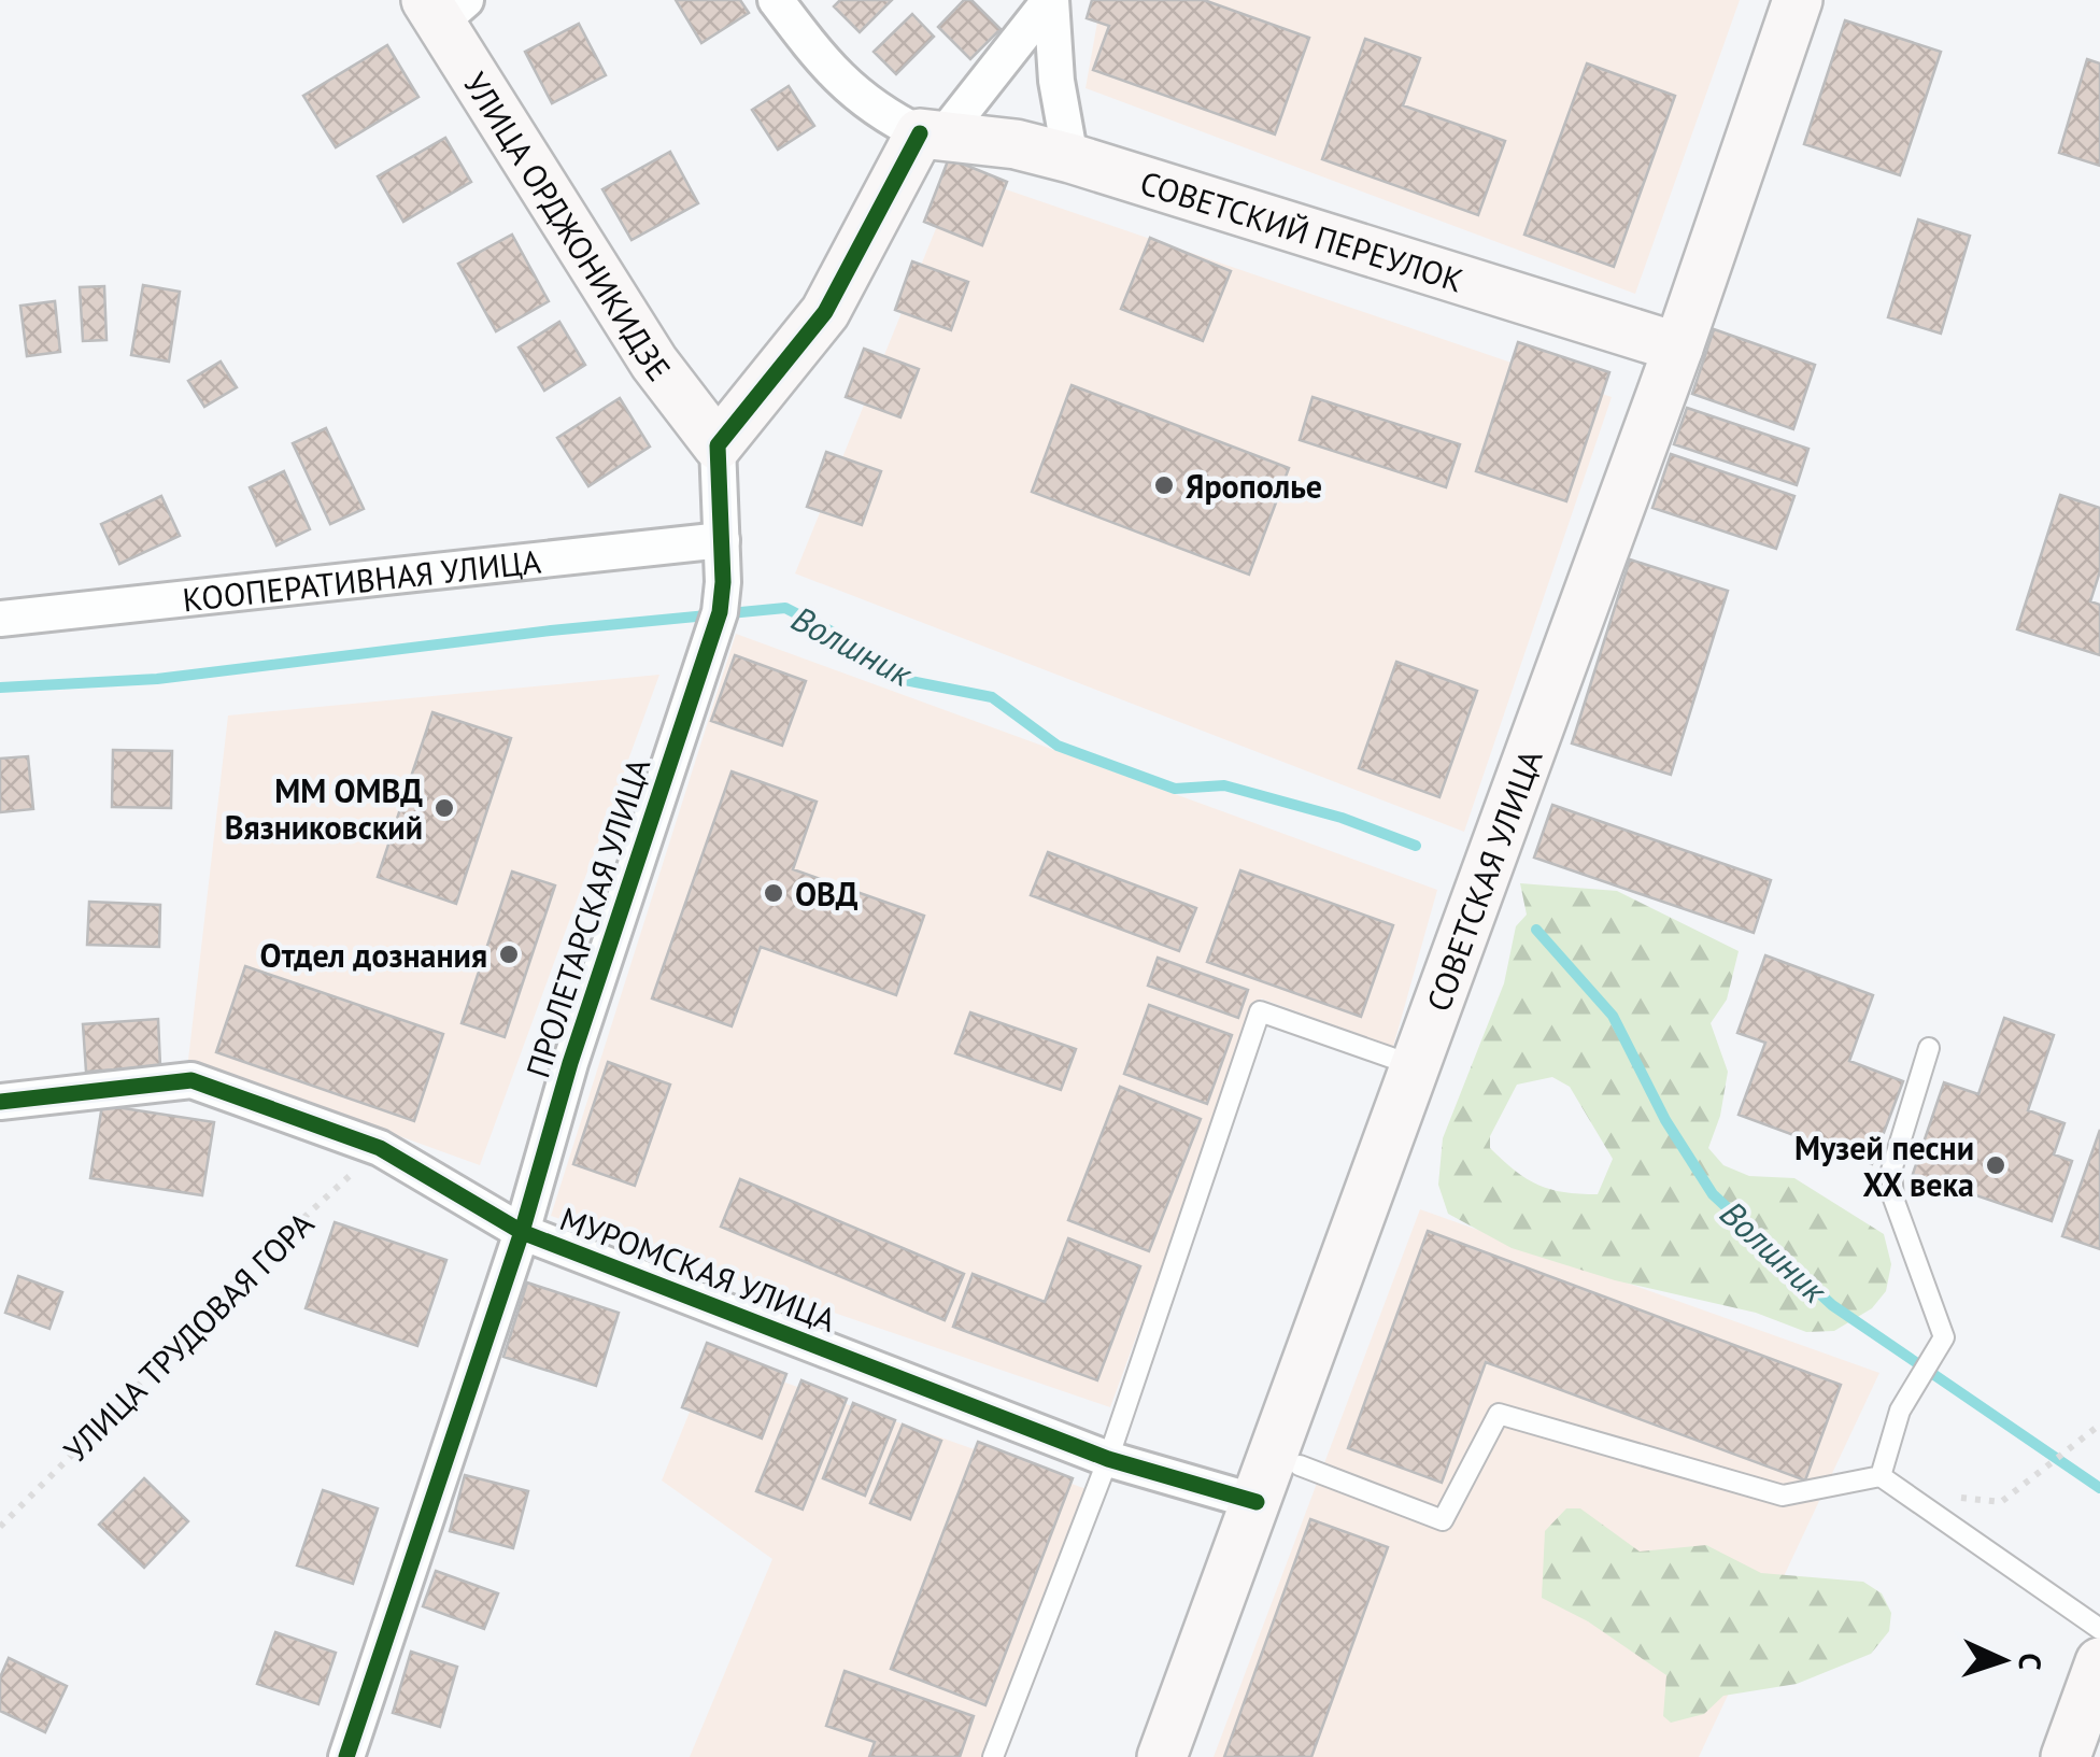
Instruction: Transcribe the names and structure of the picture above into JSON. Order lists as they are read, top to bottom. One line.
{"streets":{"main road":["УЛИЦА ОРДЖОНИКИДЗЕ","СОВЕТСКИЙ ПЕРЕУЛОК","СОВЕТСКАЯ УЛИЦА"],"street":["КООПЕРАТИВНАЯ УЛИЦА","ПРОЛЕТАРСКАЯ УЛИЦА","МУРОМСКАЯ УЛИЦА"],"path":["УЛИЦА ТРУДОВАЯ ГОРА"]},"crossings":[["УЛИЦА ОРДЖОНИКИДЗЕ","ПРОЛЕТАРСКАЯ УЛИЦА"],["СОВЕТСКИЙ ПЕРЕУЛОК","СОВЕТСКАЯ УЛИЦА"],["КООПЕРАТИВНАЯ УЛИЦА","ПРОЛЕТАРСКАЯ УЛИЦА"],["СОВЕТСКАЯ УЛИЦА","МУРОМСКАЯ УЛИЦА"],["ПРОЛЕТАРСКАЯ УЛИЦА","МУРОМСКАЯ УЛИЦА"],["МУРОМСКАЯ УЛИЦА","УЛИЦА ТРУДОВАЯ ГОРА"]],"water":["Волшник"],"places":["Ярополье","ММ ОМВД Вязниковский","ОВД","Отдел дознания","Музей песни XX века"],"north":"right"}
